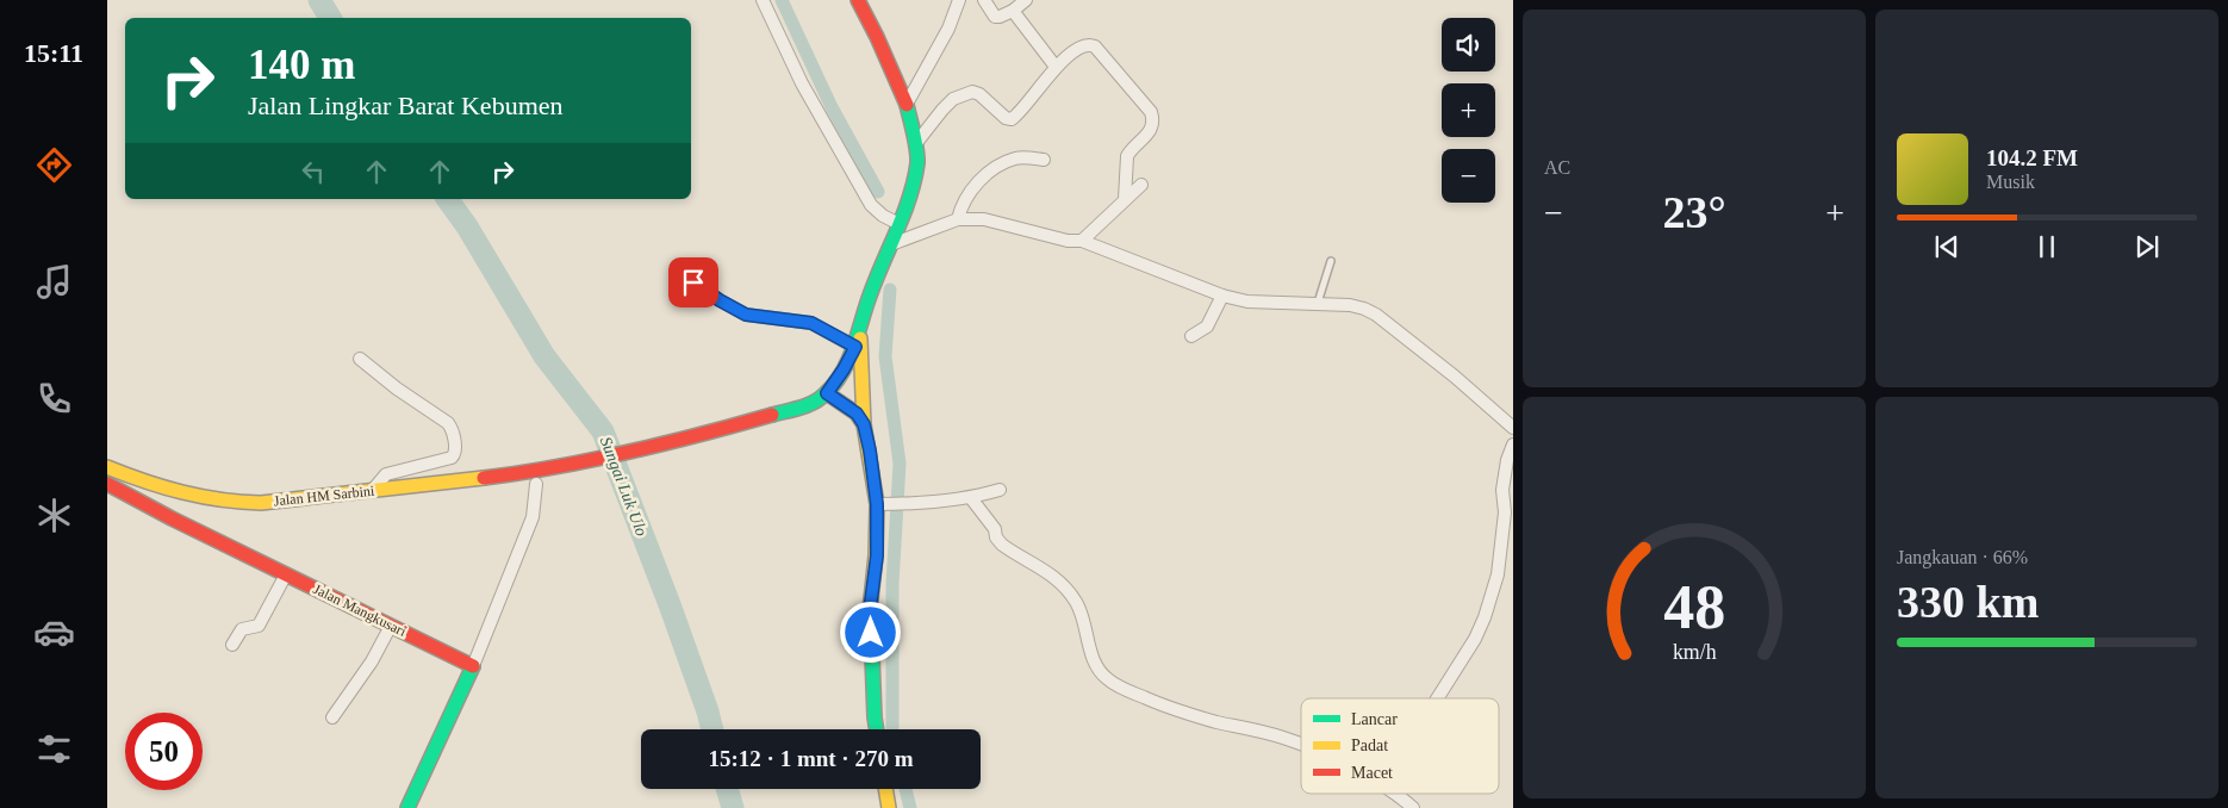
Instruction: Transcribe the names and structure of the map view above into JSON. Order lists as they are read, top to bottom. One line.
{"streets":{"main road":["Jalan HM Sarbini","Jalan Mangkusari"]},"water":["Sungai Luk Ulo"],"legend":["Lancar","Padat","Macet"],"page":{"tabs":"15:11","tile":["AC",["Jangkauan · 66%","330 km"]],"map_buttons":["+","−"],"turn":["140 m","Jalan Lingkar Barat Kebumen"],"song":["104.2 FM","Musik"],"heat":["−","23°","+"],"limit":"50","trip":"15:12 · 1 mnt · 270 m","gauge":["48","km/h"]}}
